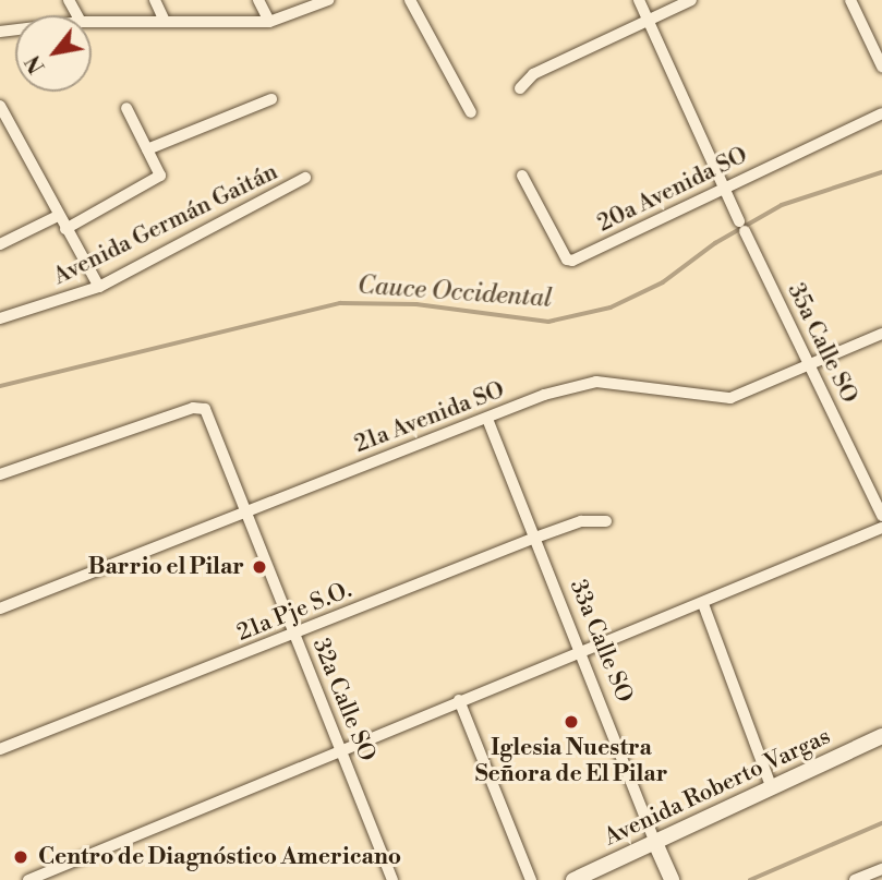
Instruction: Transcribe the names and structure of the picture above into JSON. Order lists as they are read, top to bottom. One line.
{"streets":{"street":["20a Avenida SO","Avenida Germán Gaitán","35a Calle SO","21a Avenida SO","21a Pje S.O.","33a Calle SO","32a Calle SO","Avenida Roberto Vargas"]},"crossings":[["20a Avenida SO","35a Calle SO"],["35a Calle SO","21a Avenida SO"],["21a Avenida SO","33a Calle SO"],["21a Avenida SO","32a Calle SO"],["21a Pje S.O.","33a Calle SO"],["21a Pje S.O.","32a Calle SO"],["33a Calle SO","Avenida Roberto Vargas"]],"water":["Cauce Occidental"],"places":["Barrio el Pilar","Iglesia Nuestra Señora de El Pilar","Centro de Diagnóstico Americano"],"north":"bottom left"}
